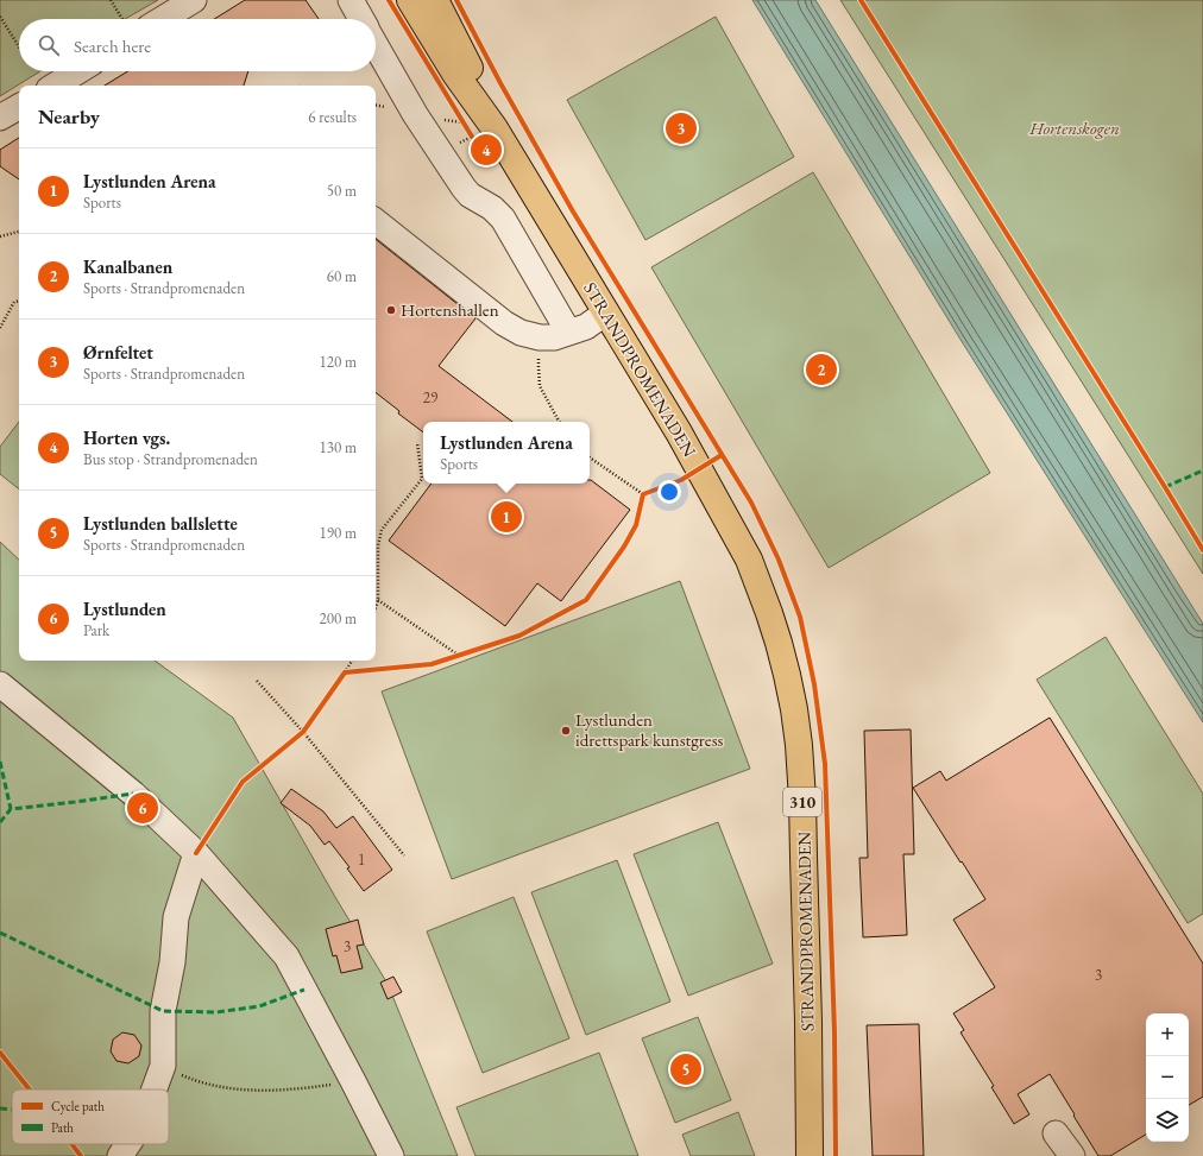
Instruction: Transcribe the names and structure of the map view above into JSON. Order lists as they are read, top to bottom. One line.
{"streets":{"main road":["STRANDPROMENADEN","310"]},"parks":["Hortenskogen"],"places":["Hortenshallen","Lystlunden idrettspark kunstgress"],"house_numbers":["29","1","3","3"],"legend":["Cycle path","Path"],"page":{"search":"Search here","heading":["Nearby","6 results"],"pins":["3","4","2","1","6","5"],"list":[{"mark":"1","name":"Lystlunden Arena","note":"Sports","value":"50 m"},{"mark":"2","name":"Kanalbanen","note":"Sports · Strandpromenaden","value":"60 m"},{"mark":"3","name":"Ørnfeltet","note":"Sports · Strandpromenaden","value":"120 m"},{"mark":"4","name":"Horten vgs.","note":"Bus stop · Strandpromenaden","value":"130 m"},{"mark":"5","name":"Lystlunden ballslette","note":"Sports · Strandpromenaden","value":"190 m"},{"mark":"6","name":"Lystlunden","note":"Park","value":"200 m"}],"popup":["Lystlunden Arena","Sports"],"map_buttons":["+","−"]}}
